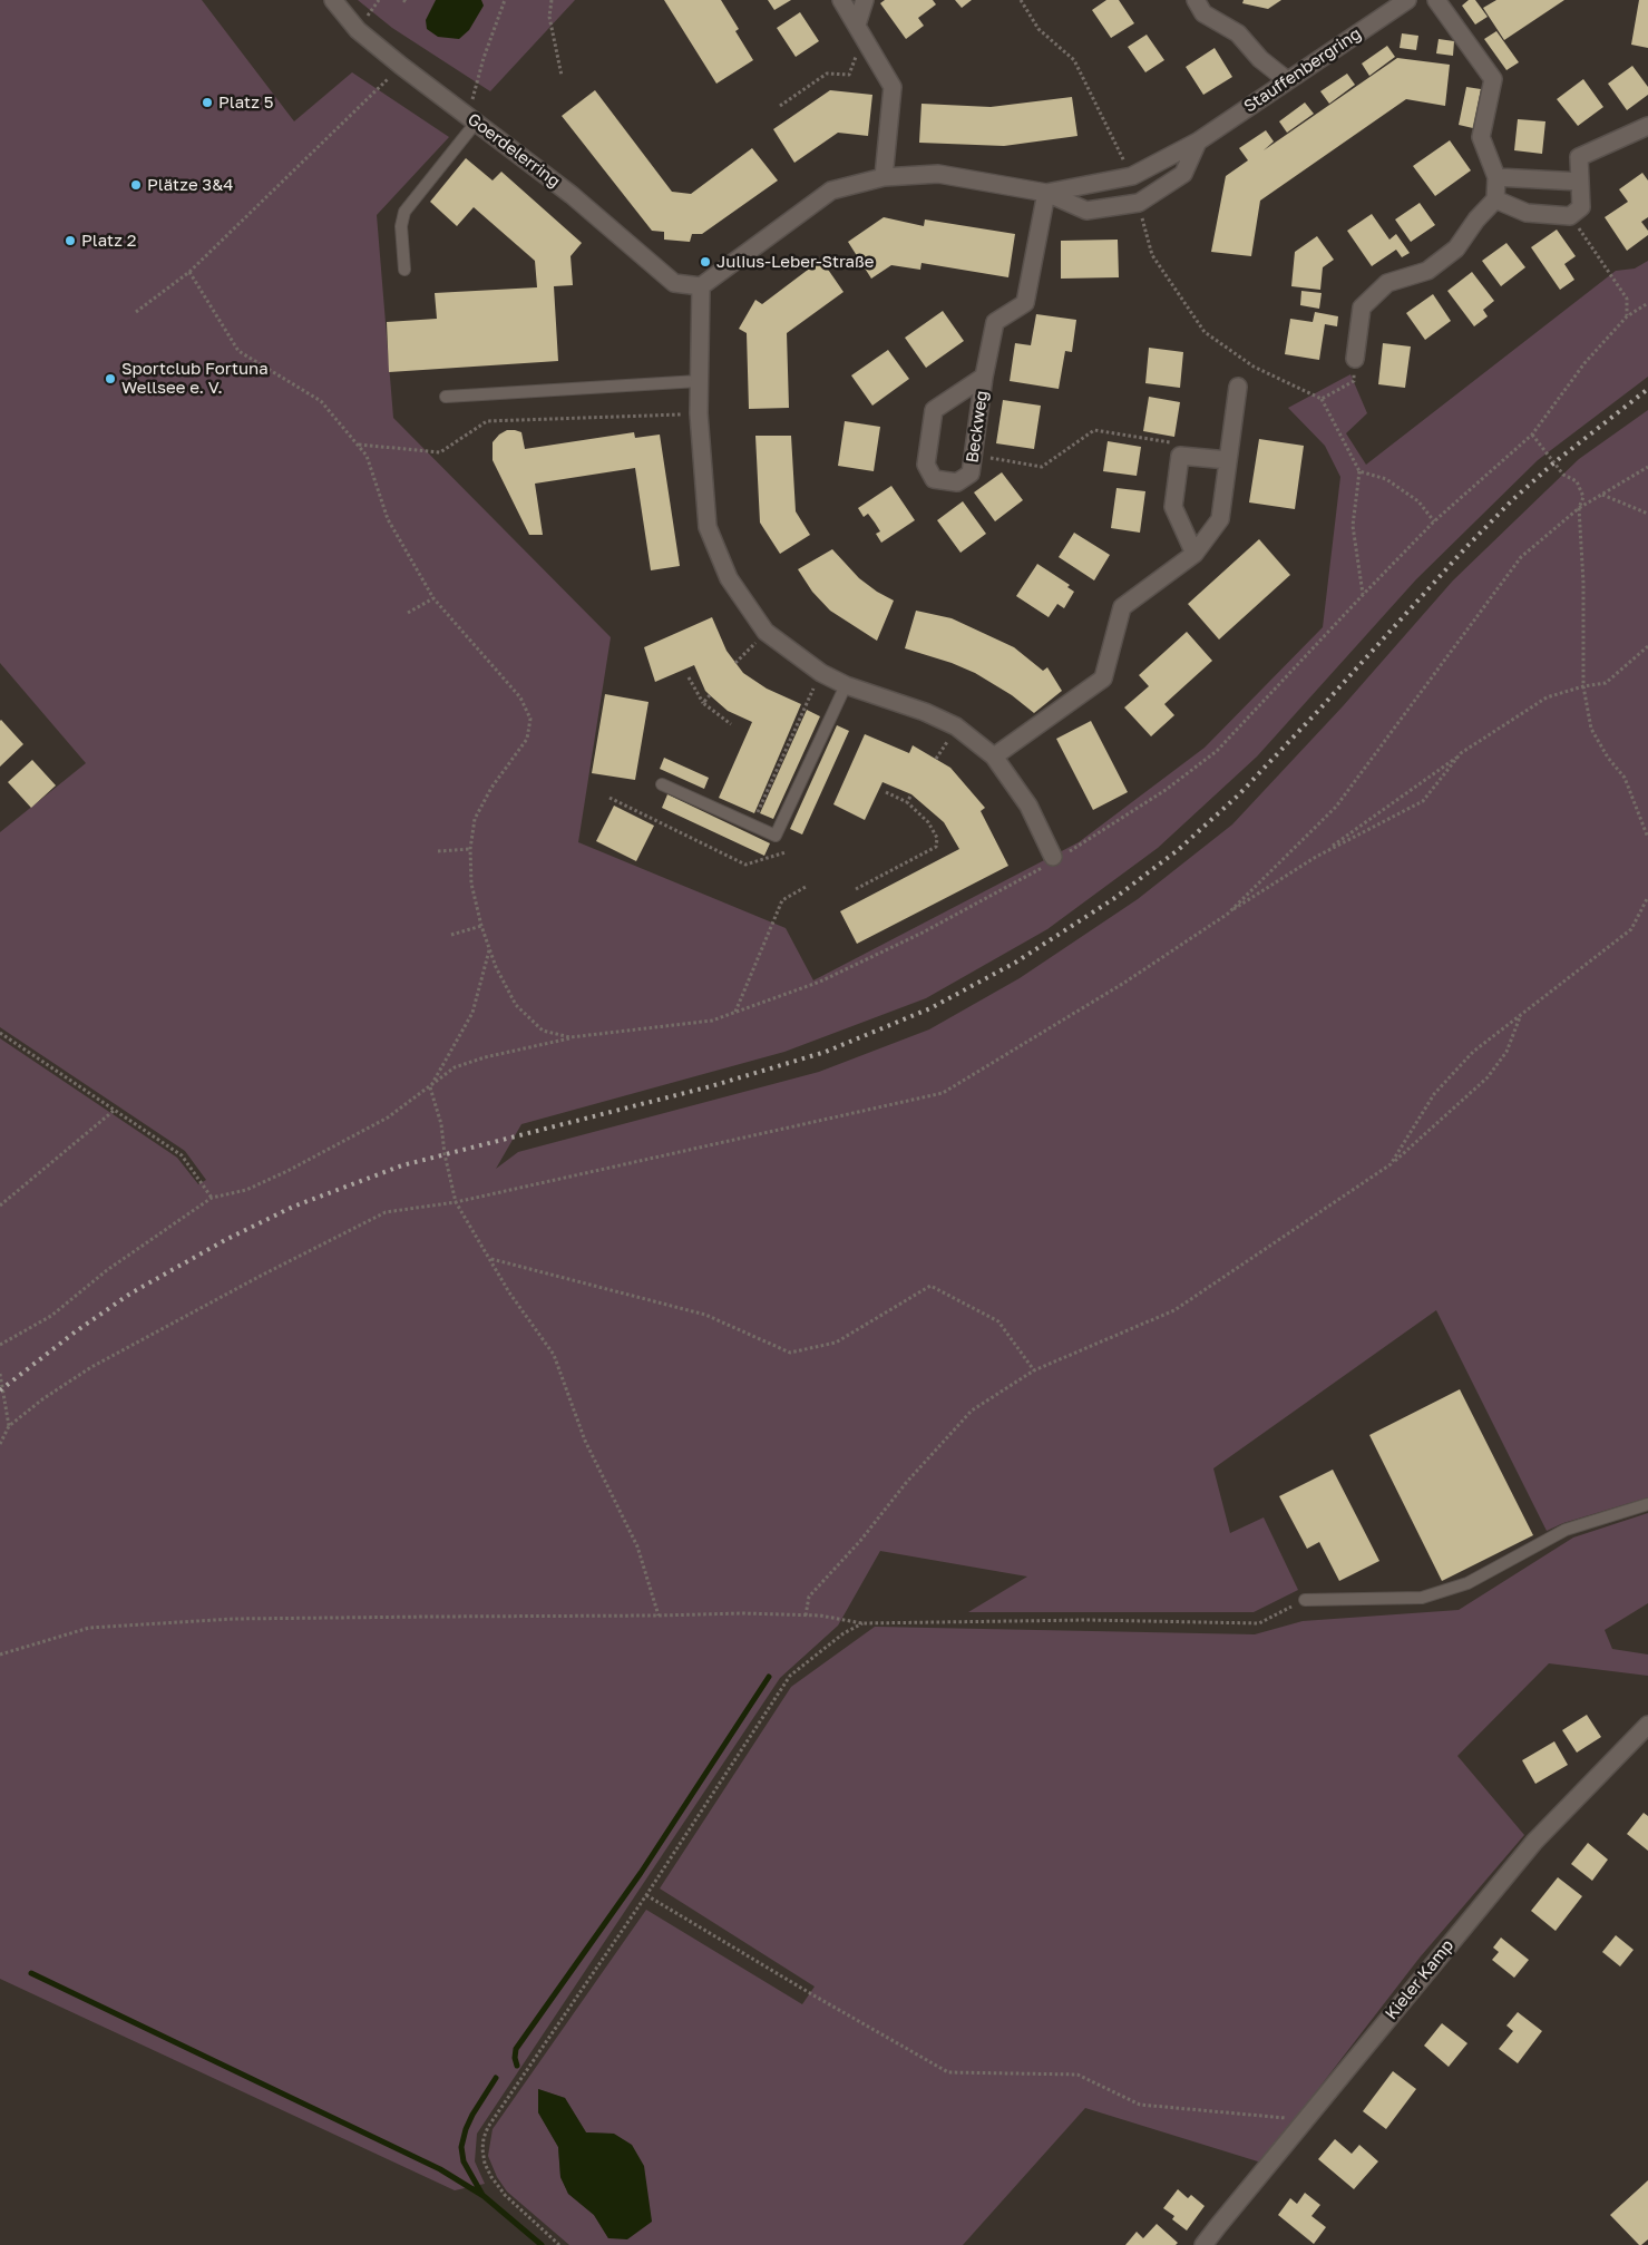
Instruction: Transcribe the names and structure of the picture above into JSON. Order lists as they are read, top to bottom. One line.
{"streets":{"street":["Stauffenbergring","Goerdelerring","Beckweg","Kieler Kamp"]},"crossings":[["Stauffenbergring","Goerdelerring"],["Stauffenbergring","Beckweg"]],"places":["Platz 5","Plätze 3&4","Platz 2","Julius-Leber-Straße","Sportclub Fortuna Wellsee e. V."]}
